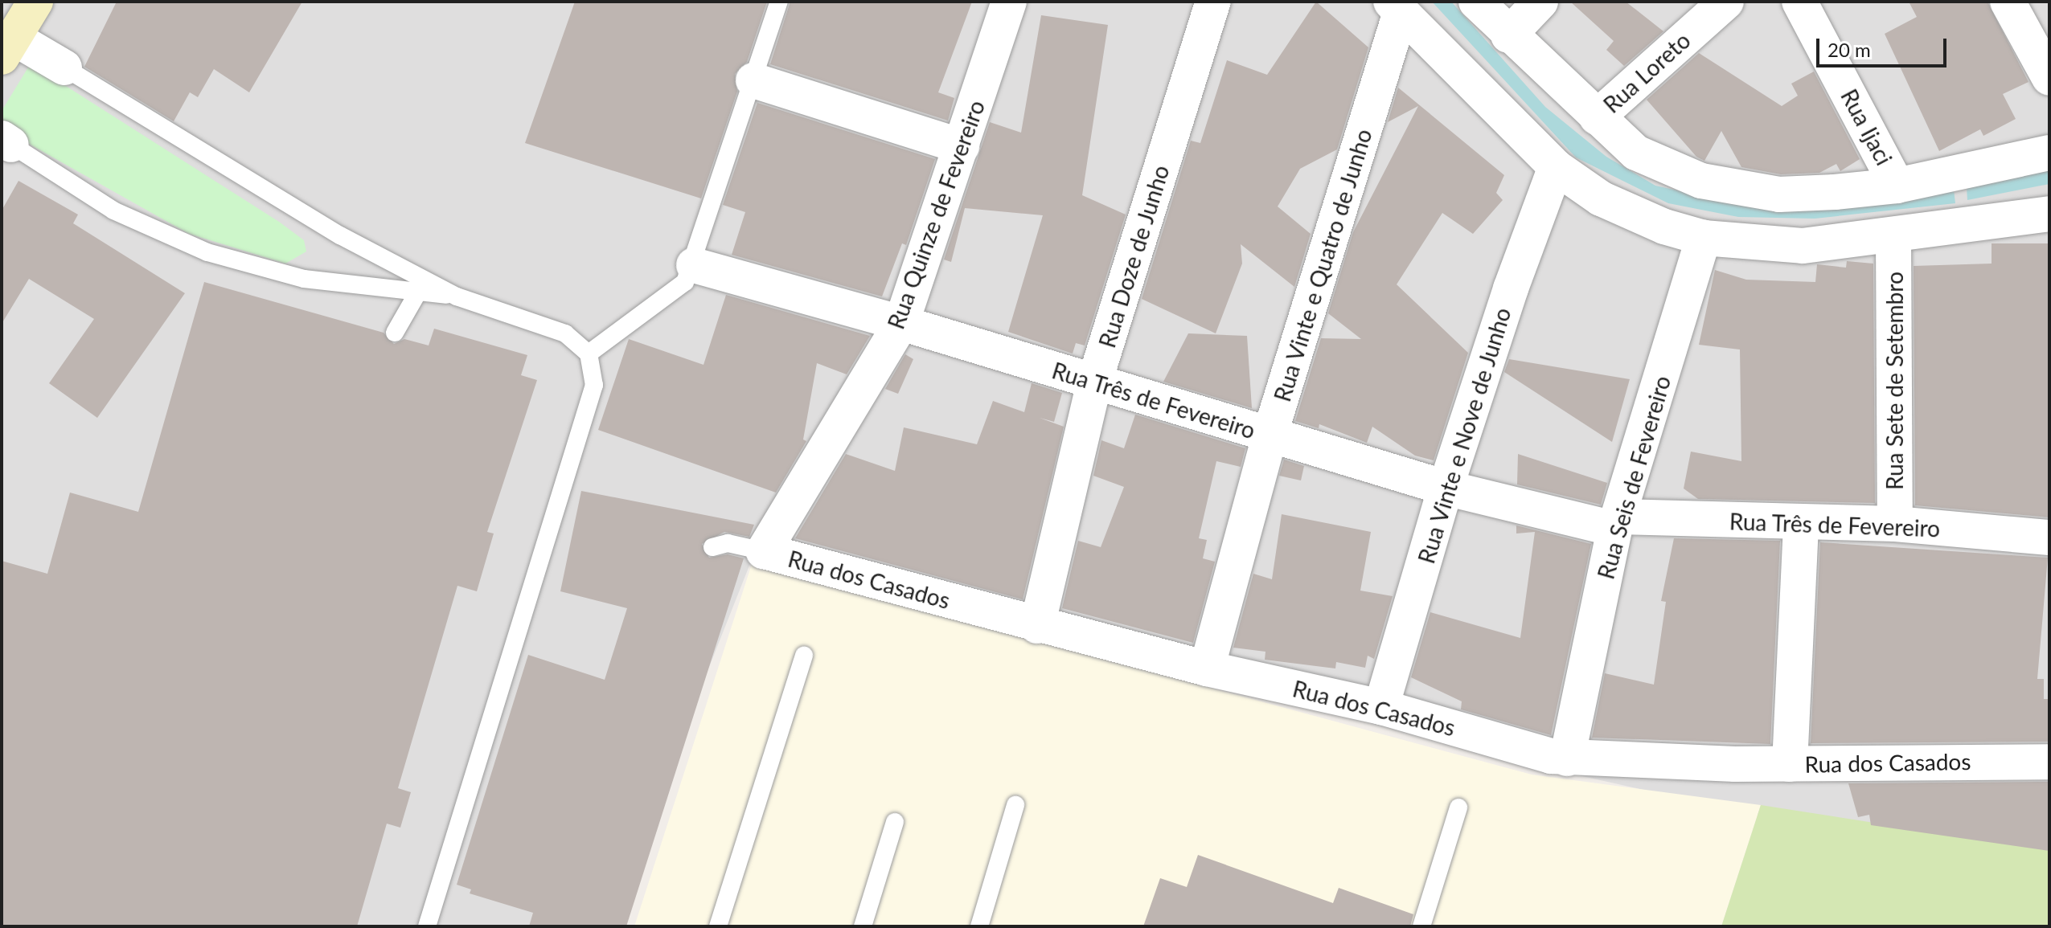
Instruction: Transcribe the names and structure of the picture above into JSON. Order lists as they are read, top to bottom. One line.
{"streets":{"street":["Rua Loreto","Rua Ijaci","Rua Quinze de Fevereiro","Rua Doze de Junho","Rua Vinte e Quatro de Junho","Rua Sete de Setembro","Rua Três de Fevereiro","Rua Vinte e Nove de Junho","Rua Seis de Fevereiro","Rua dos Casados"]},"crossings":[["Rua Quinze de Fevereiro","Rua Três de Fevereiro"],["Rua Quinze de Fevereiro","Rua dos Casados"],["Rua Doze de Junho","Rua Três de Fevereiro"],["Rua Doze de Junho","Rua dos Casados"],["Rua Vinte e Quatro de Junho","Rua Três de Fevereiro"],["Rua Vinte e Quatro de Junho","Rua dos Casados"],["Rua Sete de Setembro","Rua Três de Fevereiro"],["Rua Três de Fevereiro","Rua Vinte e Nove de Junho"],["Rua Três de Fevereiro","Rua Seis de Fevereiro"],["Rua Vinte e Nove de Junho","Rua dos Casados"],["Rua Seis de Fevereiro","Rua dos Casados"]],"scale_bar":"20 m"}
